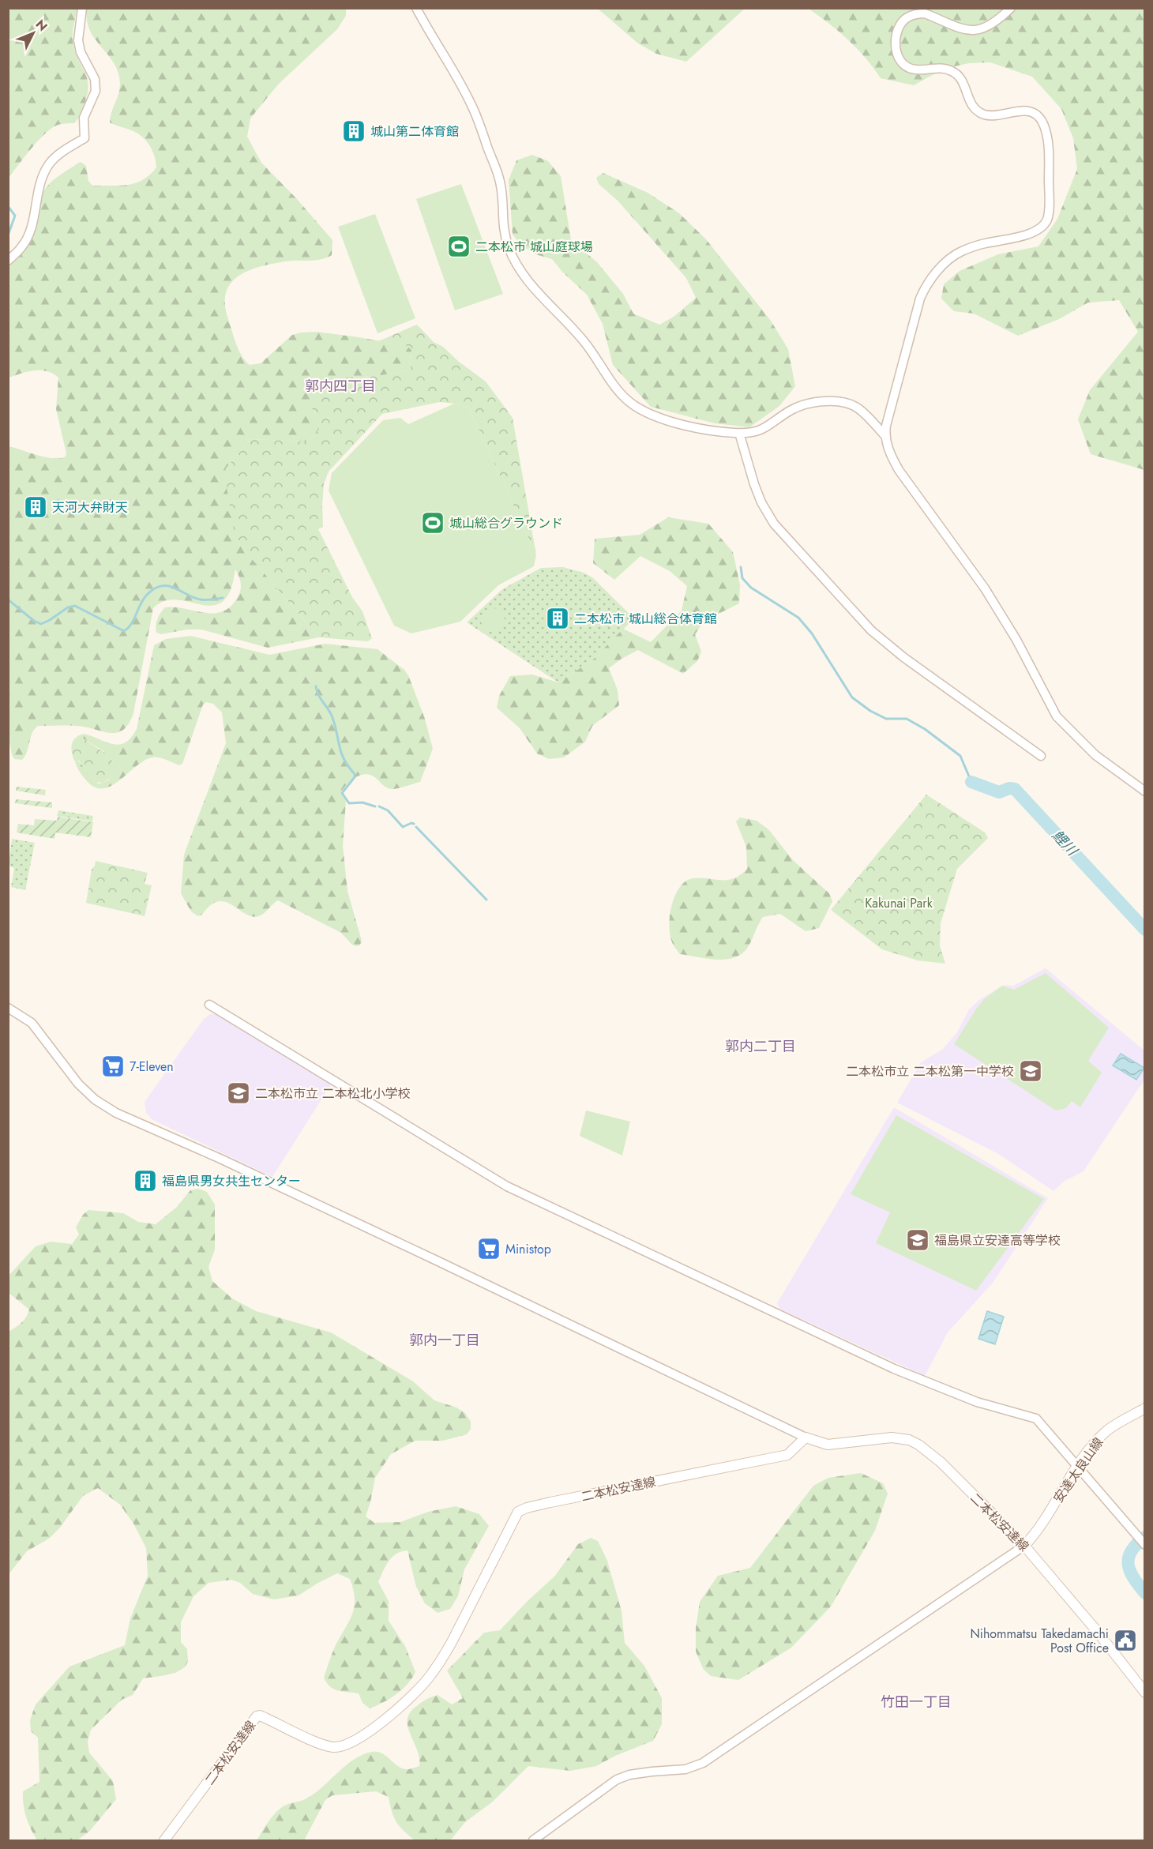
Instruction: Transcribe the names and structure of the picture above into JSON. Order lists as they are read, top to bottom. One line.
{"streets":{"main road":["安達太良山線","二本松安達線"]},"crossings":[["安達太良山線","二本松安達線"]],"districts":["郭内四丁目","郭内二丁目","郭内一丁目","竹田一丁目"],"water":["鯉川"],"parks":["Kakunai Park"],"places":{"building":["城山第二体育館","天河大弁財天","二本松市 城山総合体育館","福島県男女共生センター"],"sports":["二本松市 城山庭球場","城山総合グラウンド"],"supermarket":["7-Eleven","Ministop"],"school or university":["二本松市立 二本松第一中学校","二本松市立 二本松北小学校","福島県立安達高等学校"],"public building":["Nihommatsu Takedamachi Post Office"]},"north":"top right"}
